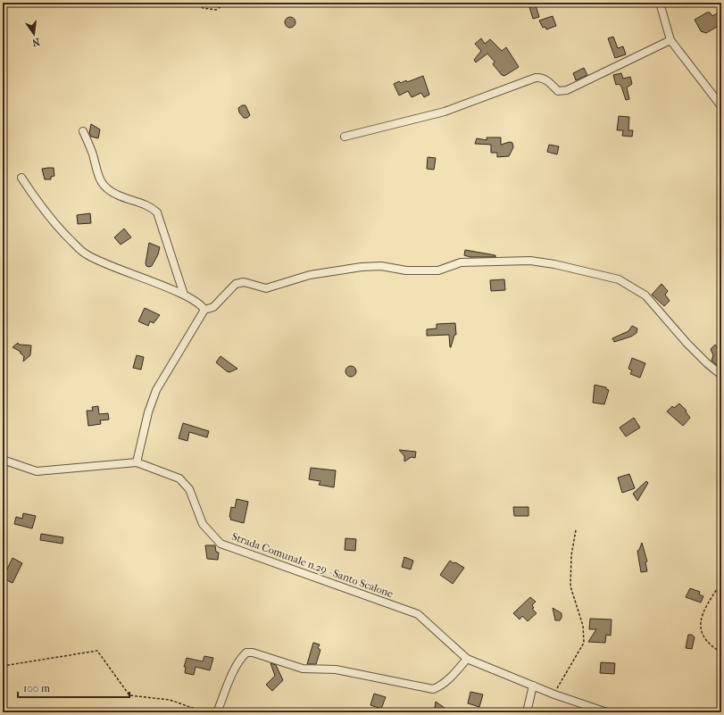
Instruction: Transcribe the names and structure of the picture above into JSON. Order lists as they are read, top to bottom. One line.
{"streets":{"street":["Strada Comunale n.29 - Santo Scalone"]},"scale_bar":"100 m","north":"bottom"}
